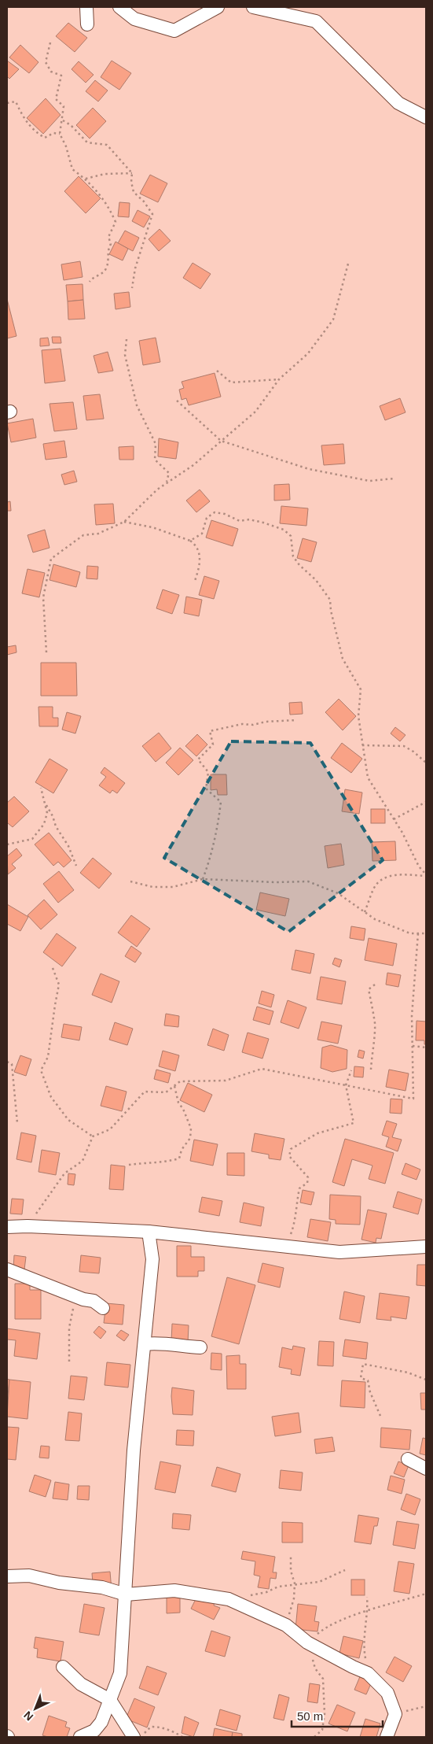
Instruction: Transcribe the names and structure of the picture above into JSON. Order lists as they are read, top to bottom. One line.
{"scale_bar":"50 m","north":"bottom left"}
